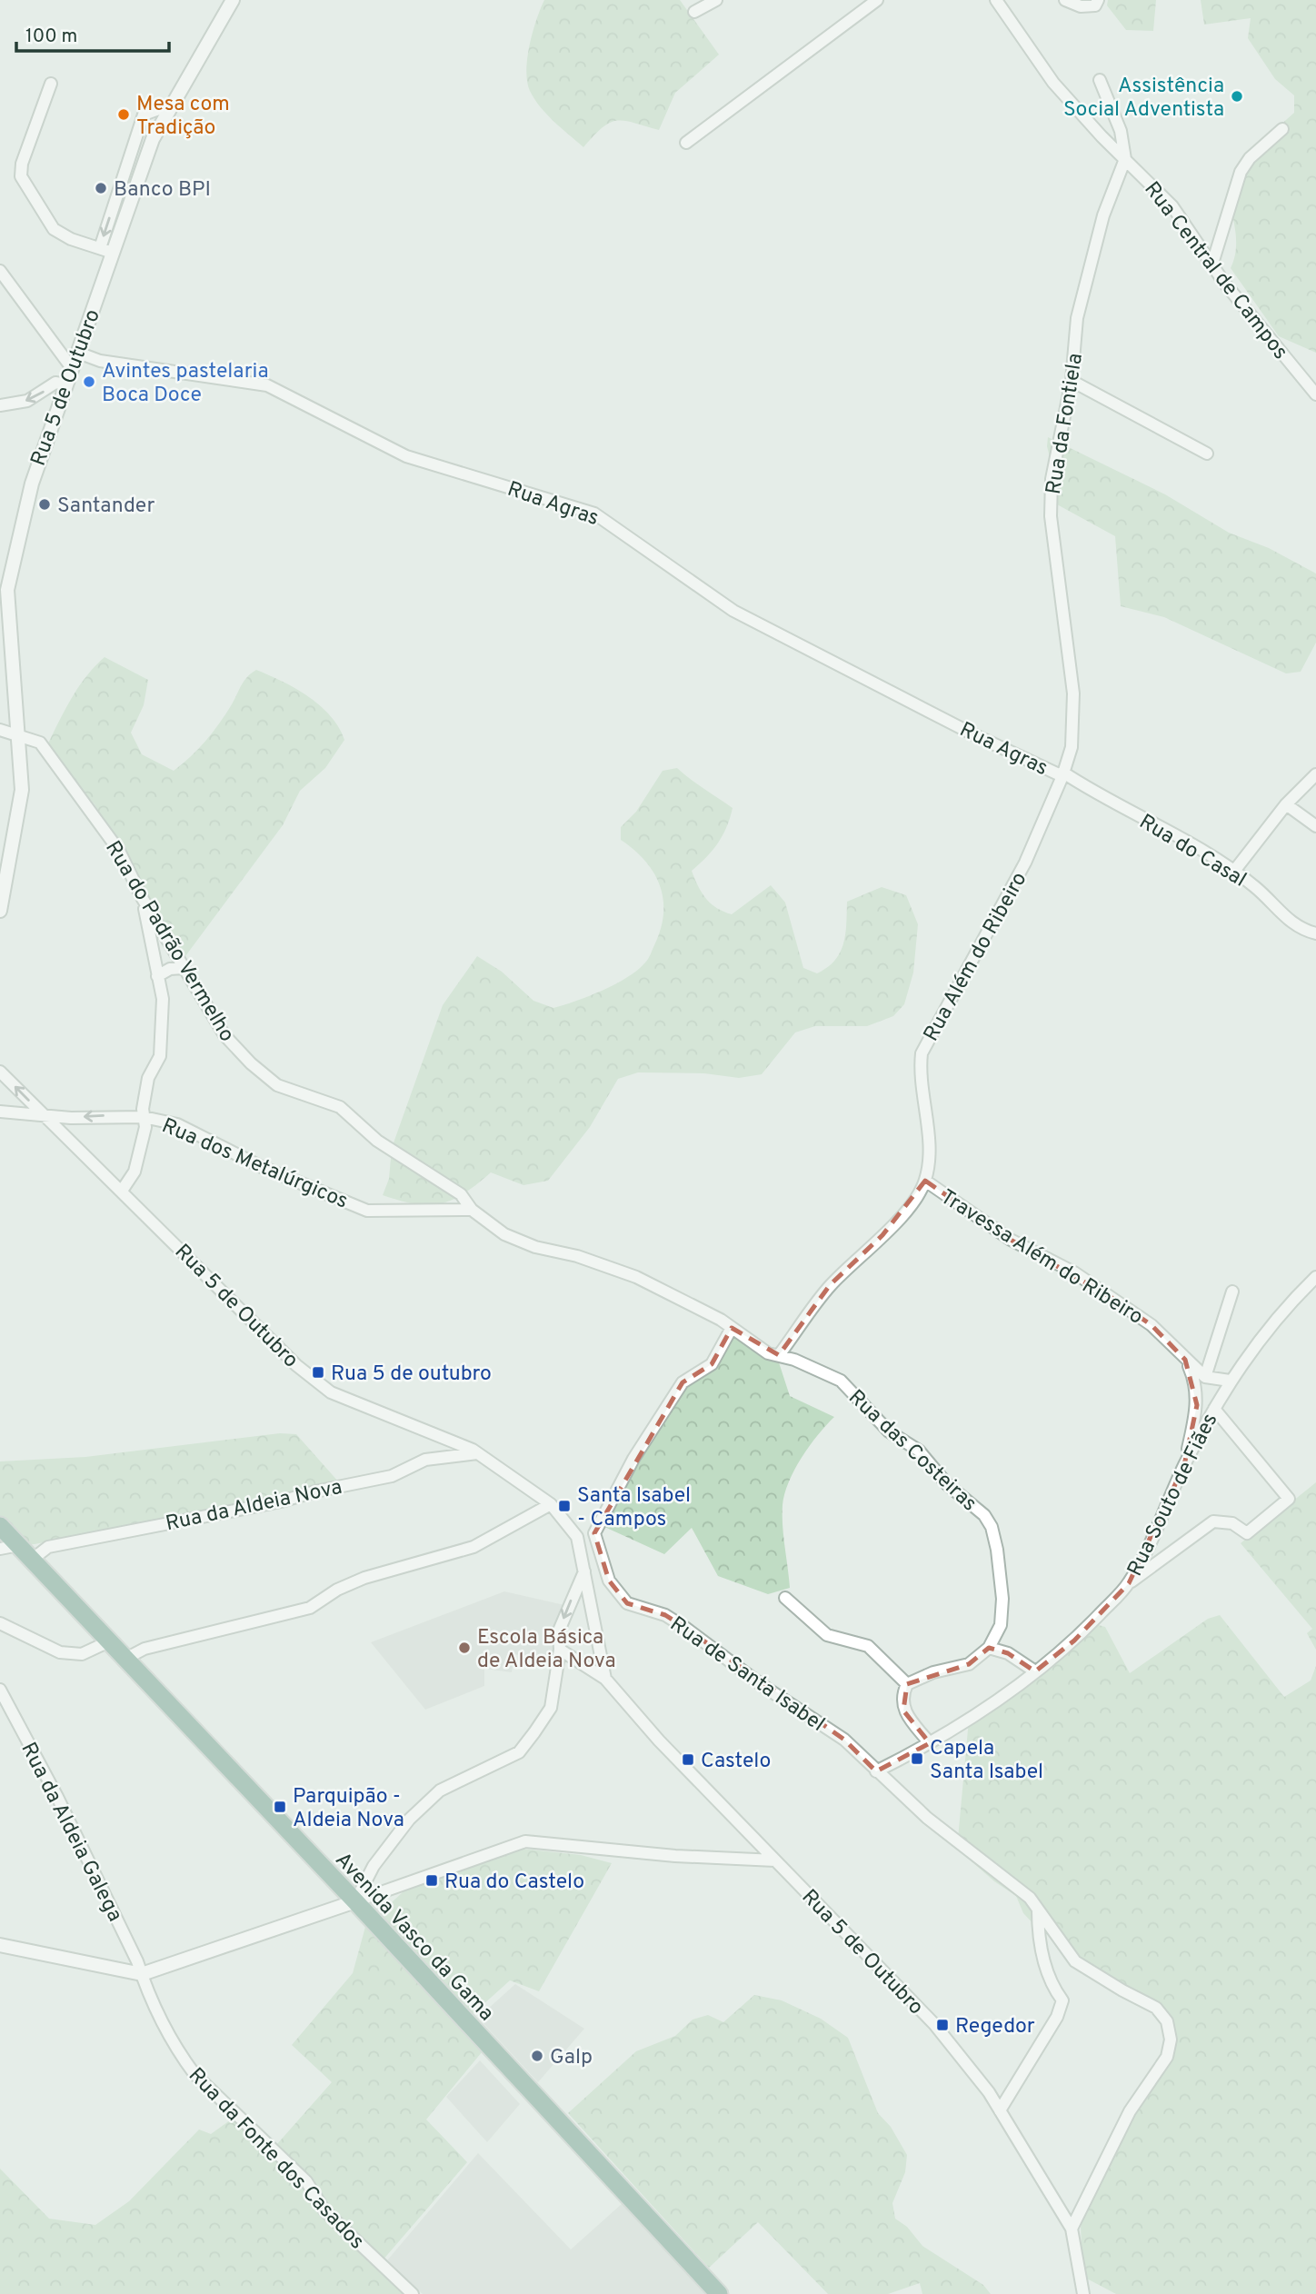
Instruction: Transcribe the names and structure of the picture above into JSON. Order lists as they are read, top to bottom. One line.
{"streets":{"main road":["Avenida Vasco da Gama"],"street":["Rua Central de Campos","Rua 5 de Outubro","Rua da Fontiela","Rua Agras","Rua do Casal","Rua do Padrão Vermelho","Rua Além do Ribeiro","Rua dos Metalúrgicos","Travessa Além do Ribeiro","Rua das Costeiras","Rua Souto de Fiães","Rua da Aldeia Nova","Rua de Santa Isabel","Rua da Aldeia Galega","Rua da Fonte dos Casados"]},"crossings":[["Rua Central de Campos","Rua da Fontiela"],["Rua 5 de Outubro","Rua Agras"],["Rua 5 de Outubro","Rua do Padrão Vermelho"],["Rua 5 de Outubro","Rua dos Metalúrgicos"],["Rua 5 de Outubro","Rua da Aldeia Nova"],["Rua 5 de Outubro","Rua de Santa Isabel"],["Rua da Fontiela","Rua Agras"],["Rua da Fontiela","Rua do Casal"],["Rua da Fontiela","Rua Além do Ribeiro"],["Rua Agras","Rua do Casal"],["Rua Agras","Rua Além do Ribeiro"],["Rua do Casal","Rua Além do Ribeiro"],["Rua do Padrão Vermelho","Rua dos Metalúrgicos"],["Rua do Padrão Vermelho","Rua das Costeiras"],["Rua Além do Ribeiro","Travessa Além do Ribeiro"],["Travessa Além do Ribeiro","Rua Souto de Fiães"],["Rua Souto de Fiães","Rua de Santa Isabel"],["Rua da Aldeia Nova","Avenida Vasco da Gama"],["Rua da Aldeia Galega","Rua da Fonte dos Casados"]],"places":{"other":["Assistência Social Adventista","Mesa com Tradição","Banco BPI","Avintes pastelaria Boca Doce","Santander","Escola Básica de Aldeia Nova","Galp"],"transit":["Rua 5 de outubro","Santa Isabel - Campos","Capela Santa Isabel","Castelo","Parquipão - Aldeia Nova","Rua do Castelo","Regedor"]},"scale_bar":"100 m"}
